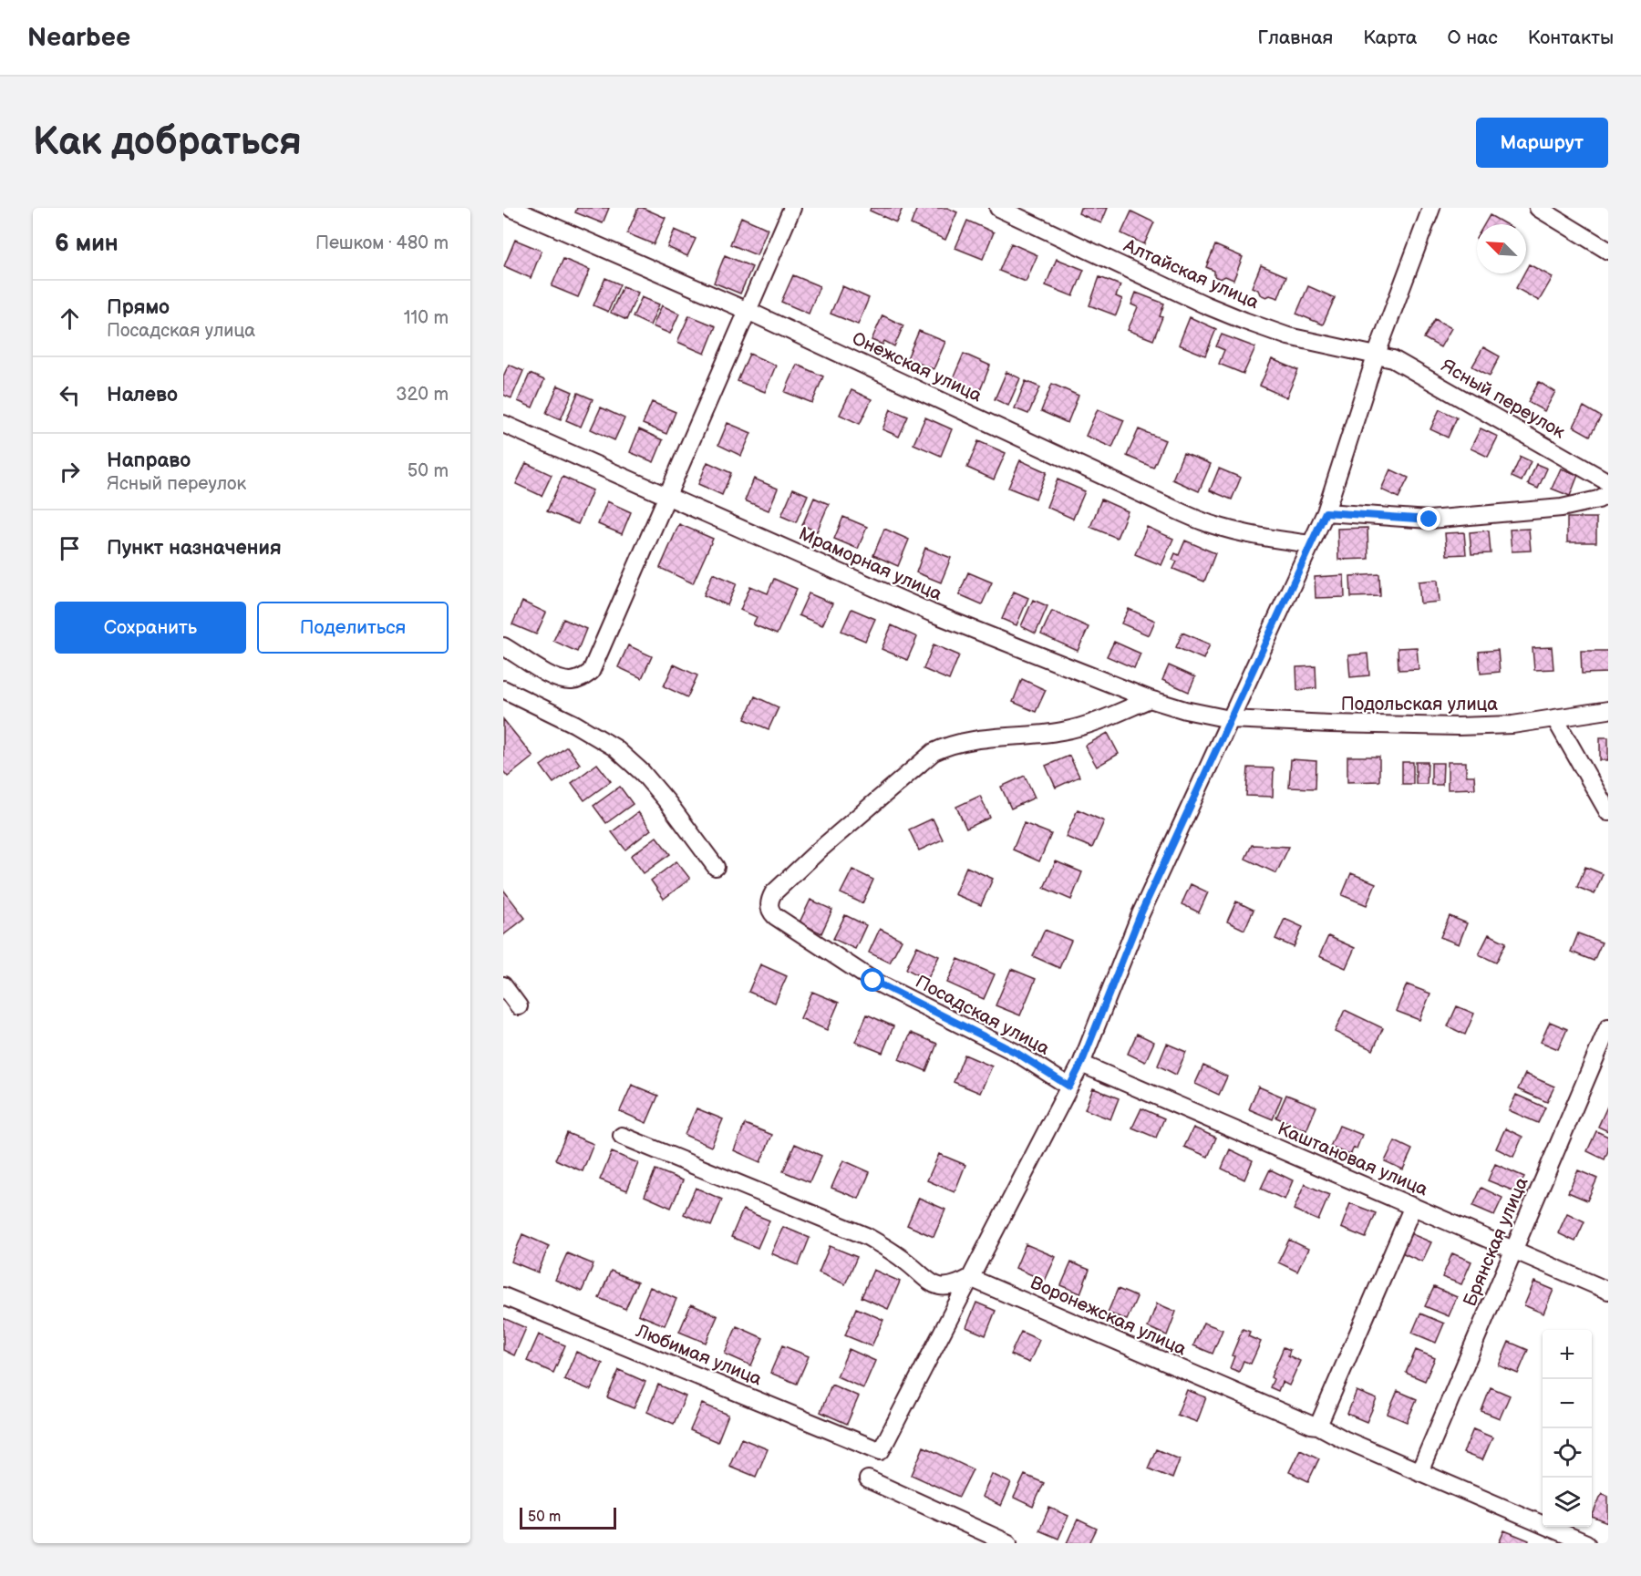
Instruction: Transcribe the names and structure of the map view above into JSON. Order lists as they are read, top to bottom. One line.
{"streets":{"street":["Алтайская улица","Онежская улица","Ясный переулок","Мраморная улица","Подольская улица","Посадская улица","Каштановая улица","Брянская улица","Воронежская улица","Любимая улица"]},"crossings":[["Алтайская улица","Ясный переулок"],["Мраморная улица","Подольская улица"],["Мраморная улица","Посадская улица"],["Каштановая улица","Брянская улица"],["Брянская улица","Воронежская улица"],["Воронежская улица","Любимая улица"]],"scale_bar":"50 m","north":"top left","page":{"header":"Nearbee","nav":["Главная","Карта","О нас","Контакты"],"buttons":["Маршрут",["Сохранить","Поделиться"]],"title":"Как добраться","heading":["6 мин","Пешком · 480 m"],"list":[["Прямо","Посадская улица","110 m"],["Налево","320 m"],["Направо","Ясный переулок","50 m"],"Пункт назначения"],"map_buttons":["+","−"],"scale":"50 m"}}
